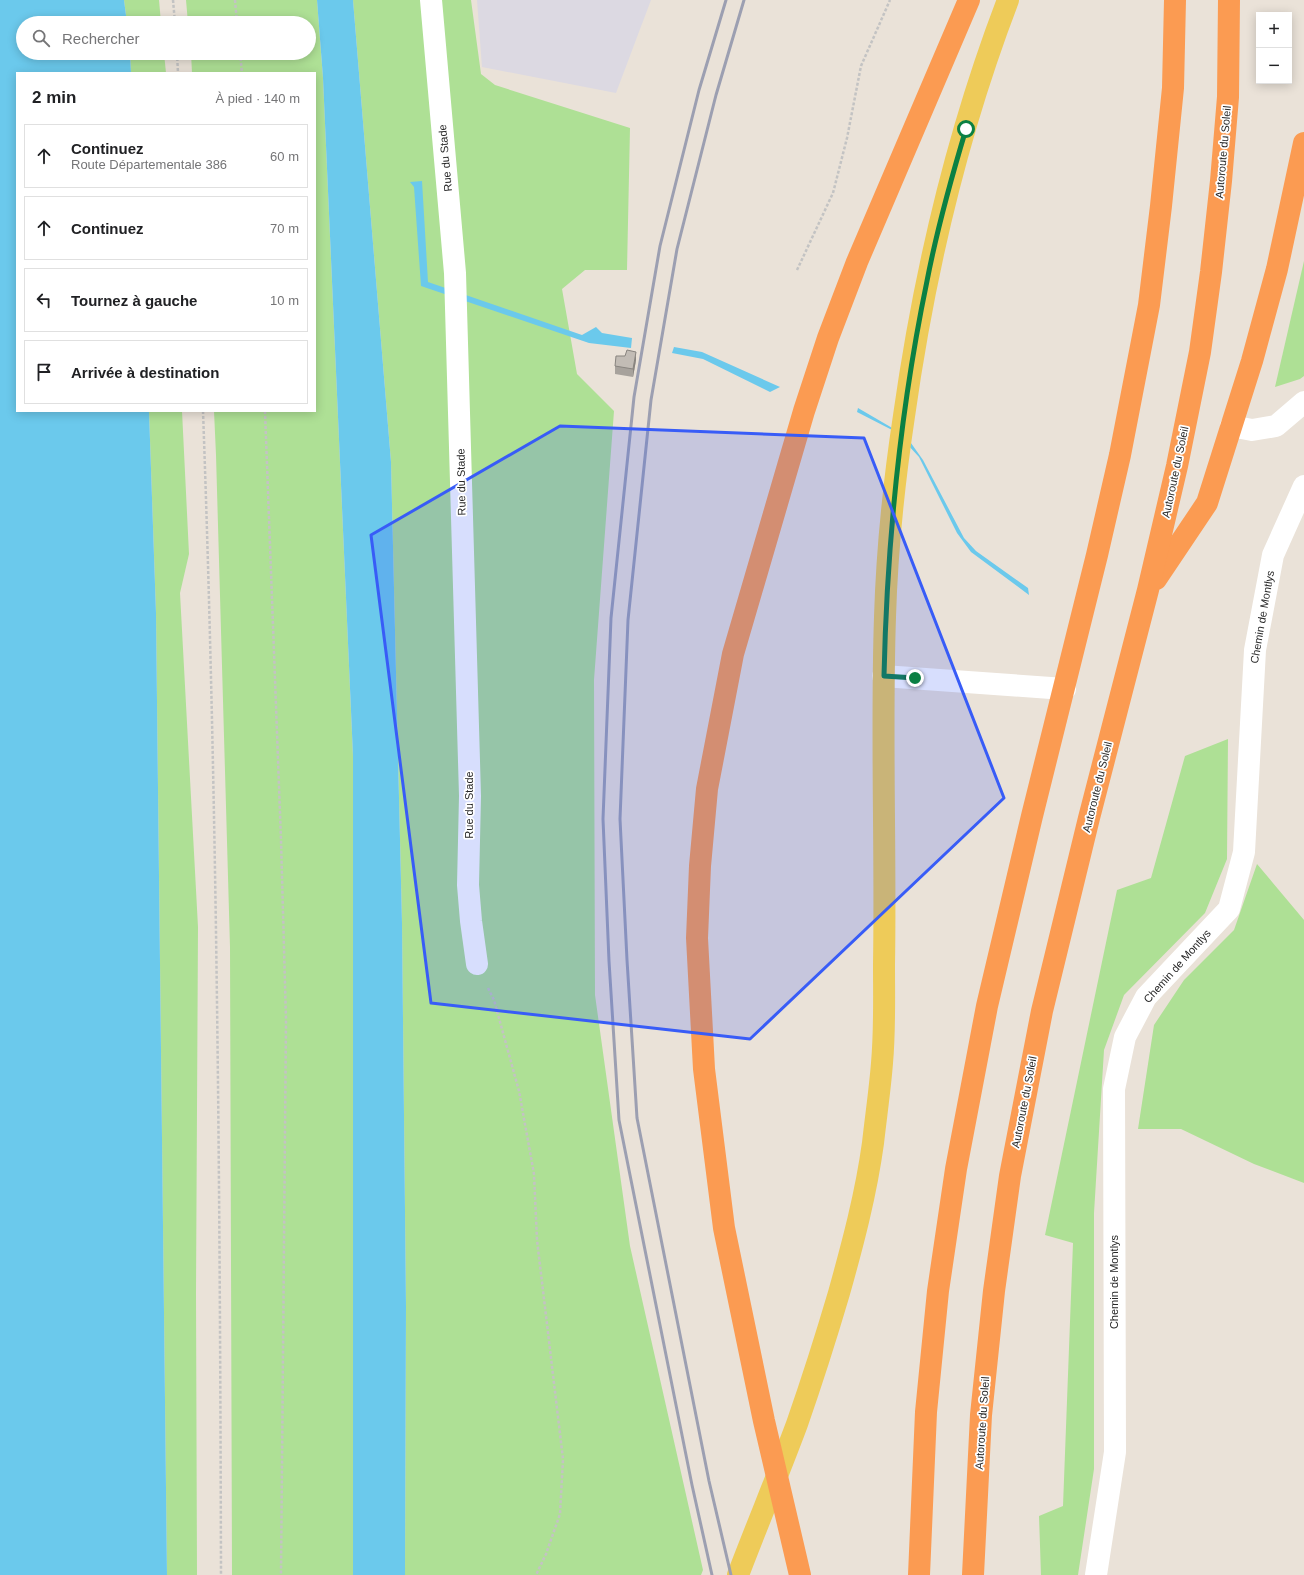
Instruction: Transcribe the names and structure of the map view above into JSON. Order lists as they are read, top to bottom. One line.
{"streets":{"highway":["Autoroute du Soleil"],"street":["Rue du Stade","Chemin de Montlys"]},"page":{"map_buttons":["+","−"],"search":"Rechercher","heading":["2 min","À pied · 140 m"],"list":[["Continuez","Route Départementale 386","60 m"],["Continuez","70 m"],["Tournez à gauche","10 m"],"Arrivée à destination"]}}
